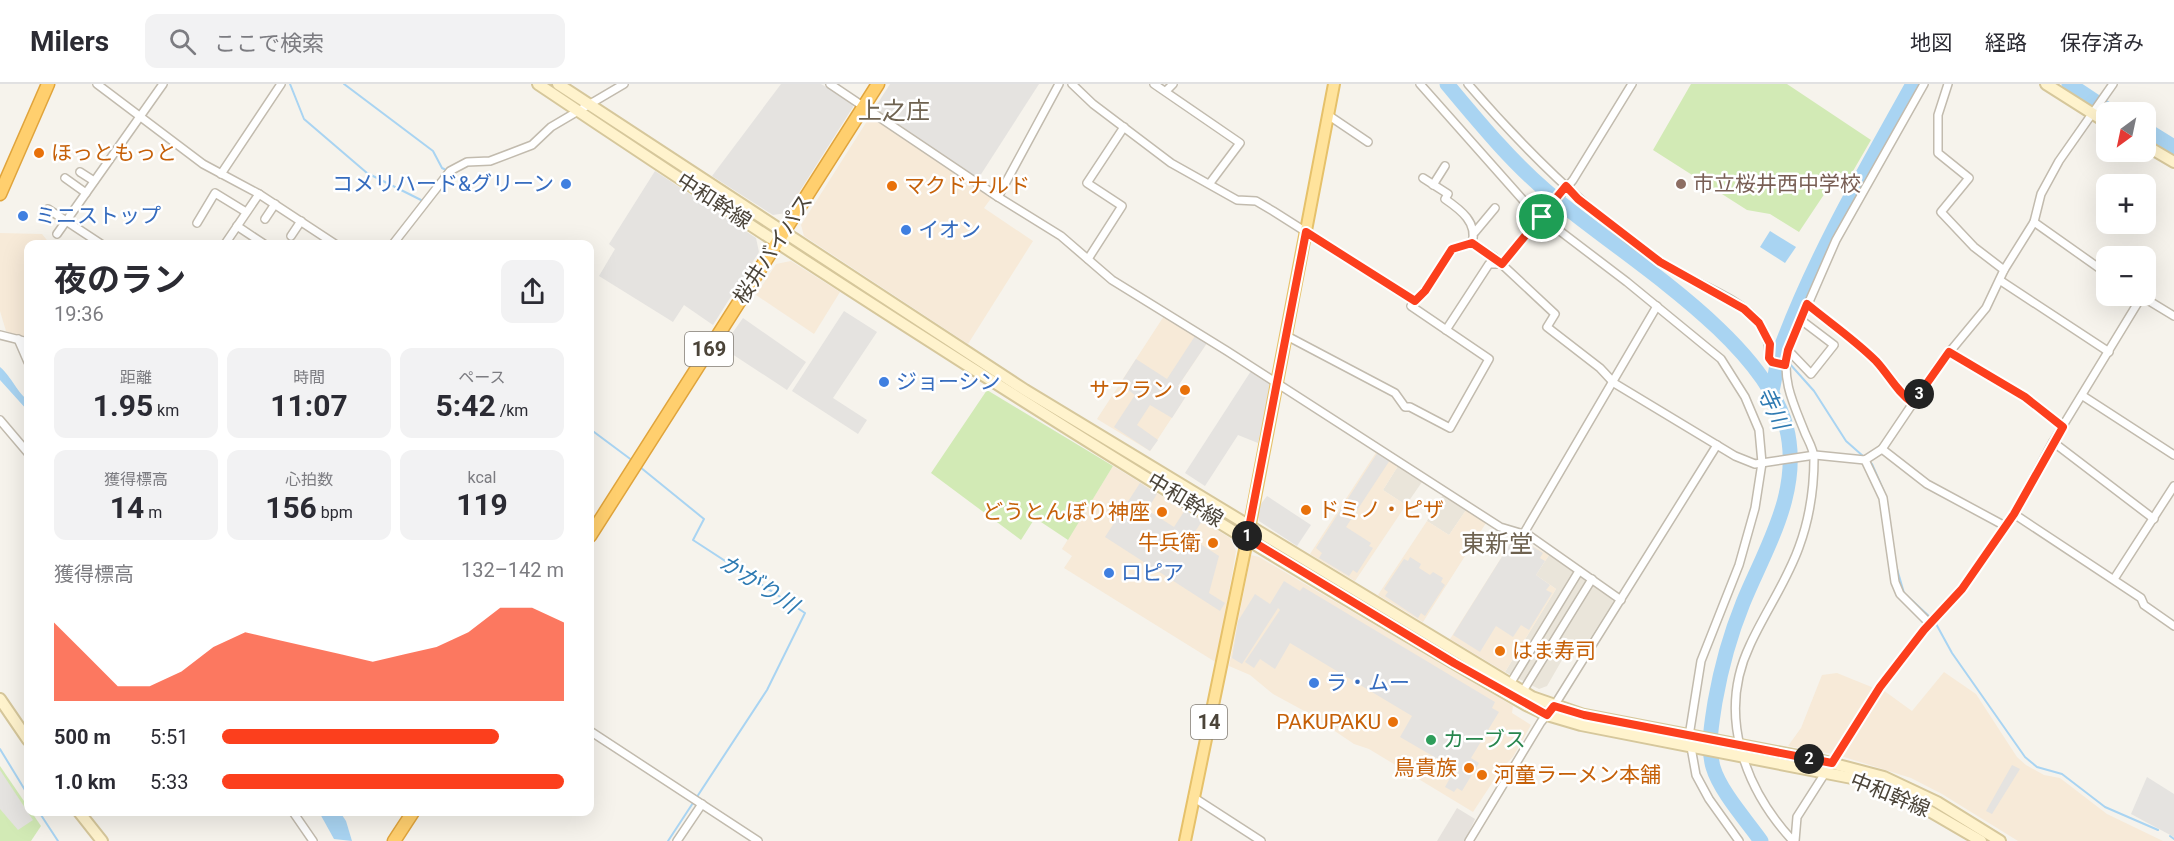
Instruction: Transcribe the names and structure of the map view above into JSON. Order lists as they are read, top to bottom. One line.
{"streets":{"highway":["桜井バイパス","169"],"main road":["中和幹線","14"]},"crossings":[["中和幹線","桜井バイパス"],["中和幹線","14"]],"districts":["上之庄","東新堂"],"water":["寺川","かがり川"],"places":["ほっともっと","コメリハード&グリーン","市立桜井西中学校","マクドナルド","ミニストップ","イオン","ジョーシン","サフラン","ドミノ・ピザ","どうとんぼり神座","牛兵衛","ロピア","はま寿司","ラ・ムー","PAKUPAKU","カーブス","鳥貴族","河童ラーメン本舗"],"north":"bottom left","page":{"header":"Milers","search":"ここで検索","nav":["地図","経路","保存済み"],"map_buttons":["+","−"],"heading":["夜のラン","19:36"],"stats":[["距離","1.95 km"],["時間","11:07"],["ペース","5:42 /km"],["獲得標高","14 m"],["心拍数","156 bpm"],["kcal","119"]],"pins":["3","1","2"],"chart":["獲得標高","132–142 m"],"list":[{"name":"500 m","note":"5:51"},{"name":"1.0 km","note":"5:33"}]}}
